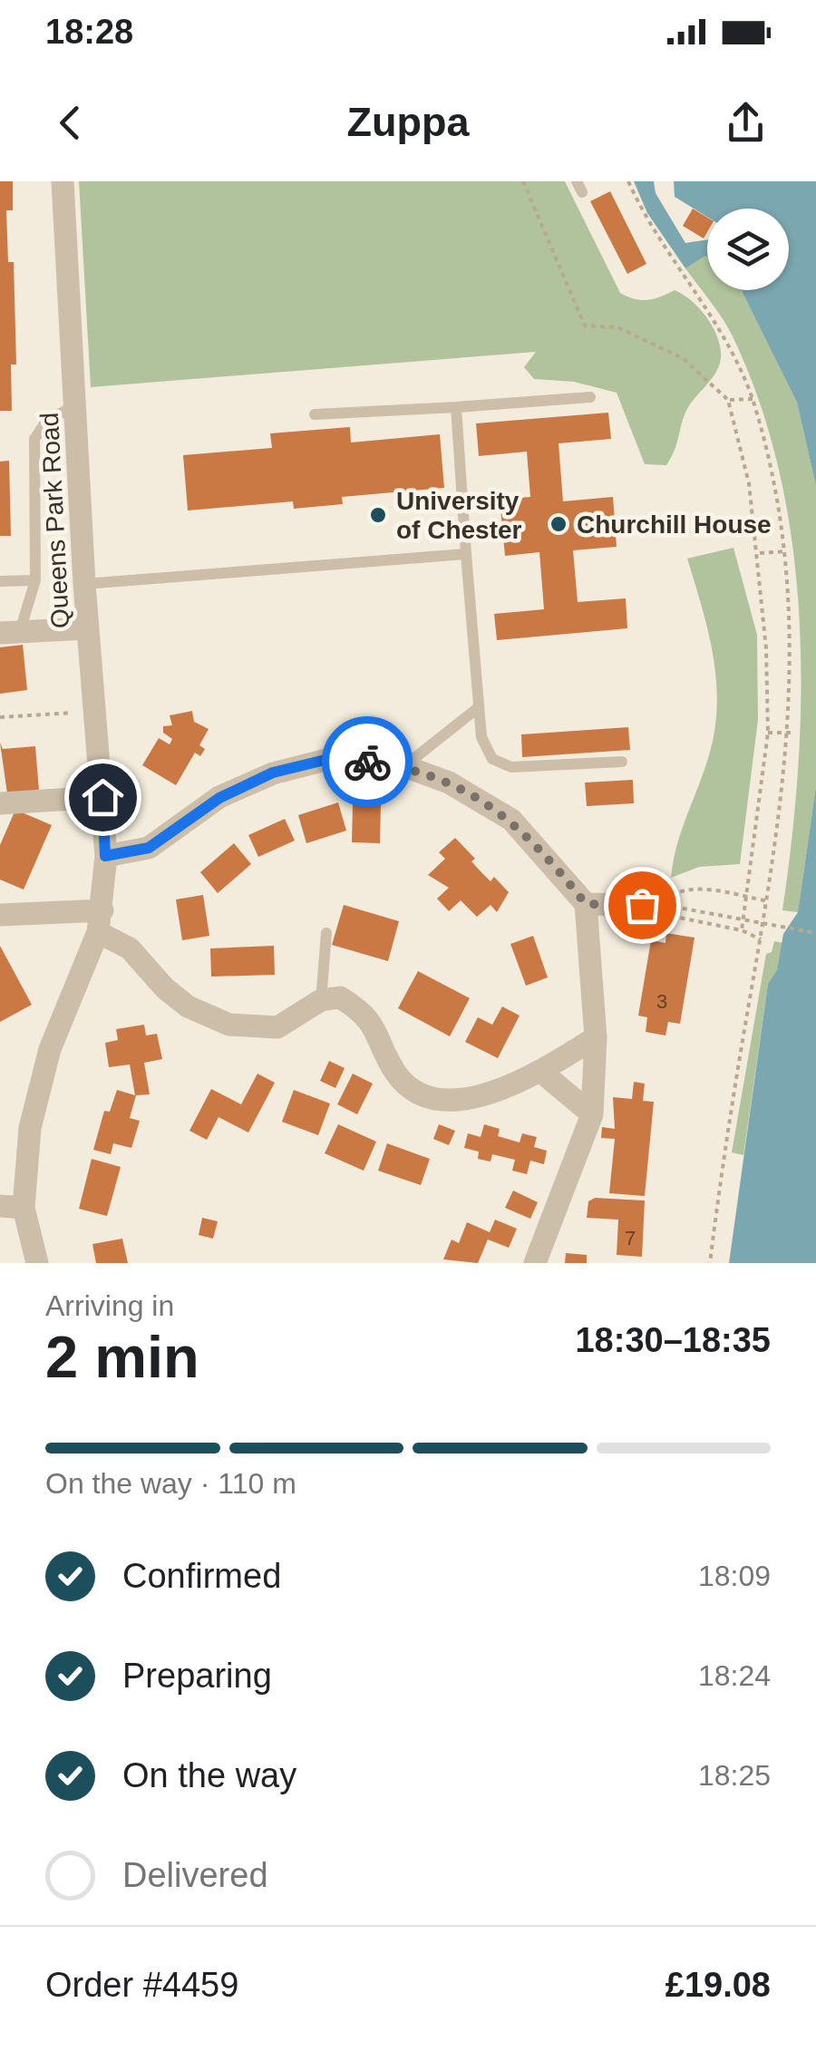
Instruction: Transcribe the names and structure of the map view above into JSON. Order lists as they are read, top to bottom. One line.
{"streets":{"street":["Queens Park Road"]},"places":["University of Chester","Churchill House"],"house_numbers":["3","7"],"page":{"status":"18:28","header":"Zuppa","heading":["2 min","Arriving in","18:30–18:35"],"panel":["Order #4459","£19.08"],"bar":"On the way · 110 m","list":[["Confirmed","18:09"],["Preparing","18:24"],["On the way","18:25"],"Delivered"]}}
